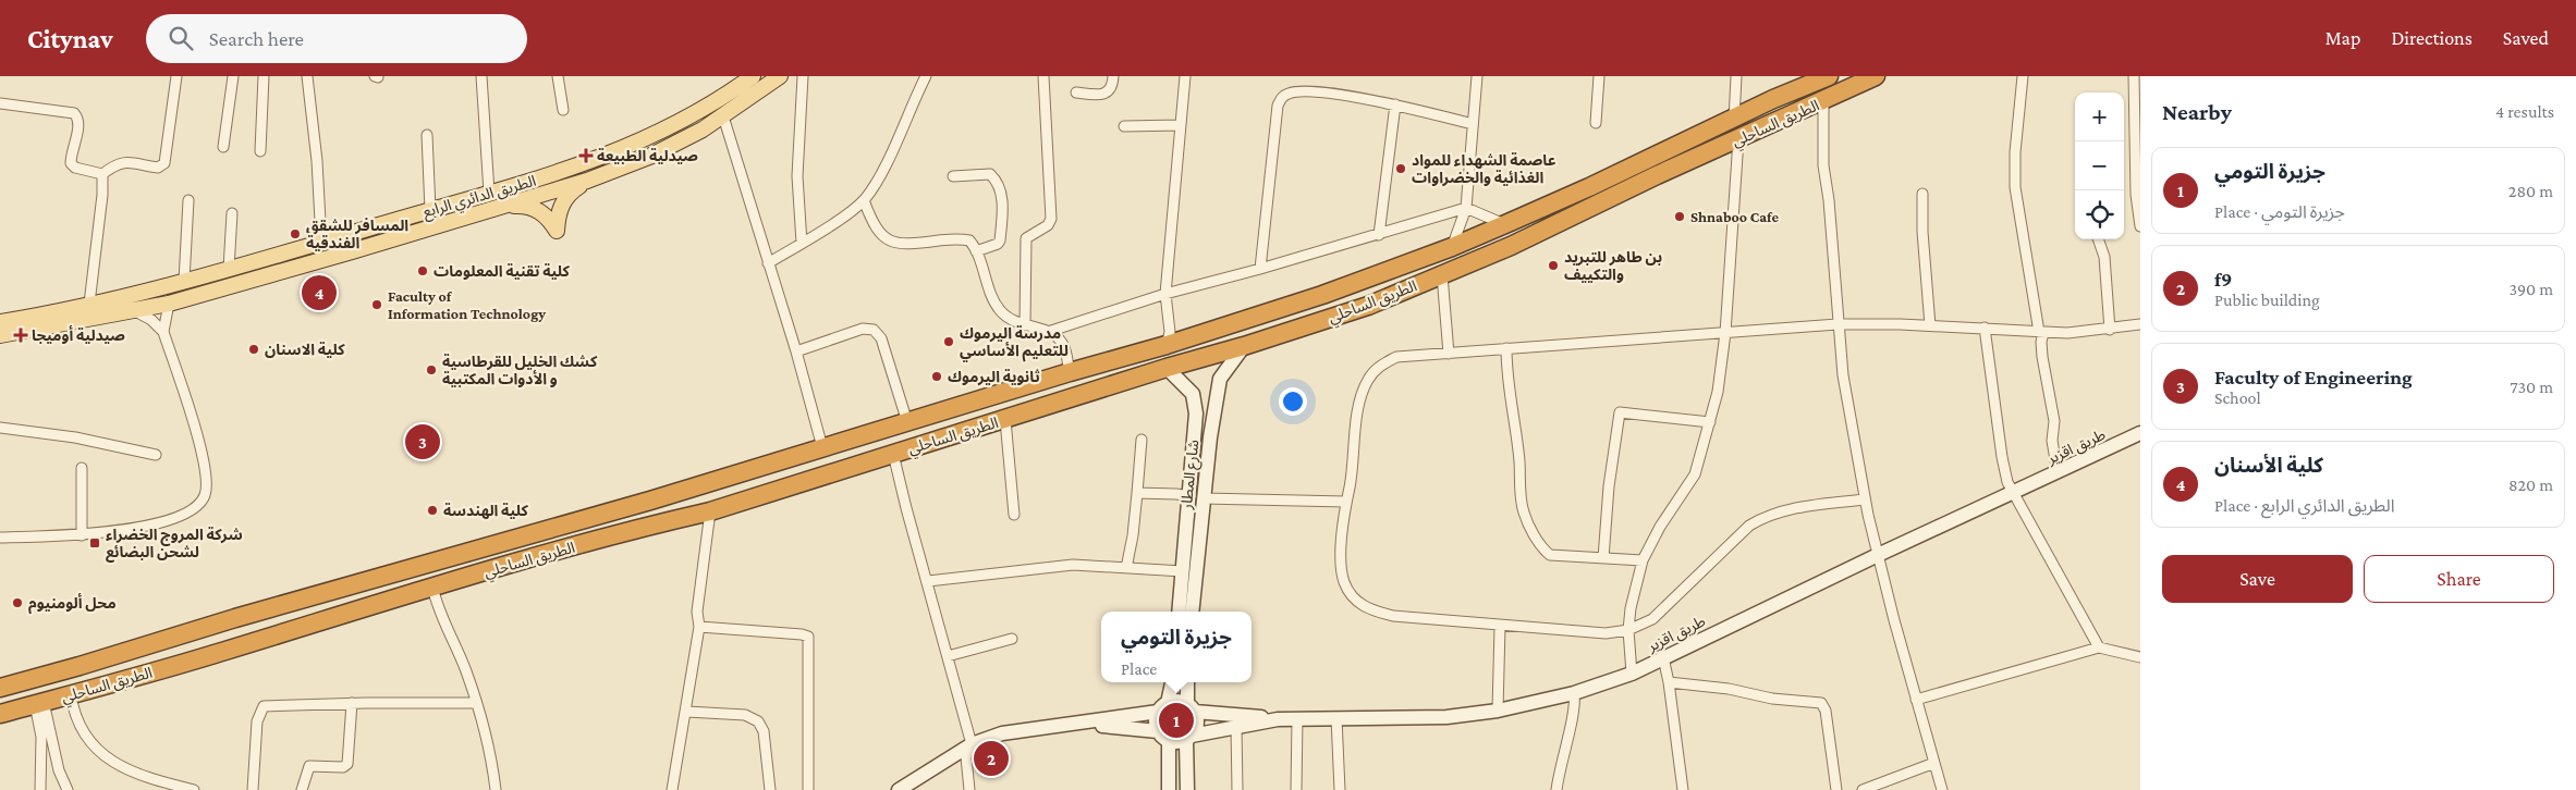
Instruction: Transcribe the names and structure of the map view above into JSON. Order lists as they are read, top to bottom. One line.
{"streets":{"highway":["الطريق الساحلي"],"main road":["الطريق الدائري الرابع"],"street":["طريق اقزير","شارع المطار"]},"crossings":[["الطريق الساحلي","شارع المطار"]],"places":{"health":["صيدلية الطبيعة","صيدلية أوميجا"],"other":["عاصمة الشهداء للمواد الغذائية والخضراوات","Shnaboo Cafe","المسافر للشقق الفندقية","بن طاهر للتبريد والتكييف","كلية تقنية المعلومات","Faculty of Information Technology","مدرسة اليرموك للتعليم الأساسي","كلية الاسنان","كشك الخليل للقرطاسية و الأدوات المكتبية","ثانوية اليرموك","كلية الهندسة","محل ألومنيوم"],"transit":["شركة المروج الخضراء لشحن البضائع"]},"page":{"header":"Citynav","search":"Search here","nav":["Map","Directions","Saved"],"heading":["Nearby","4 results"],"map_buttons":["+","−"],"list":[{"mark":"1","name":"جزيرة التومي","note":"Place · جزيرة التومي","value":"280 m"},{"mark":"2","name":"f9","note":"Public building","value":"390 m"},{"mark":"3","name":"Faculty of Engineering","note":"School","value":"730 m"},{"mark":"4","name":"كلية الأسنان","note":"Place · الطريق الدائري الرابع","value":"820 m"}],"pins":["4","3","1","2"],"buttons":["Save","Share"],"popup":["جزيرة التومي","Place"]}}
